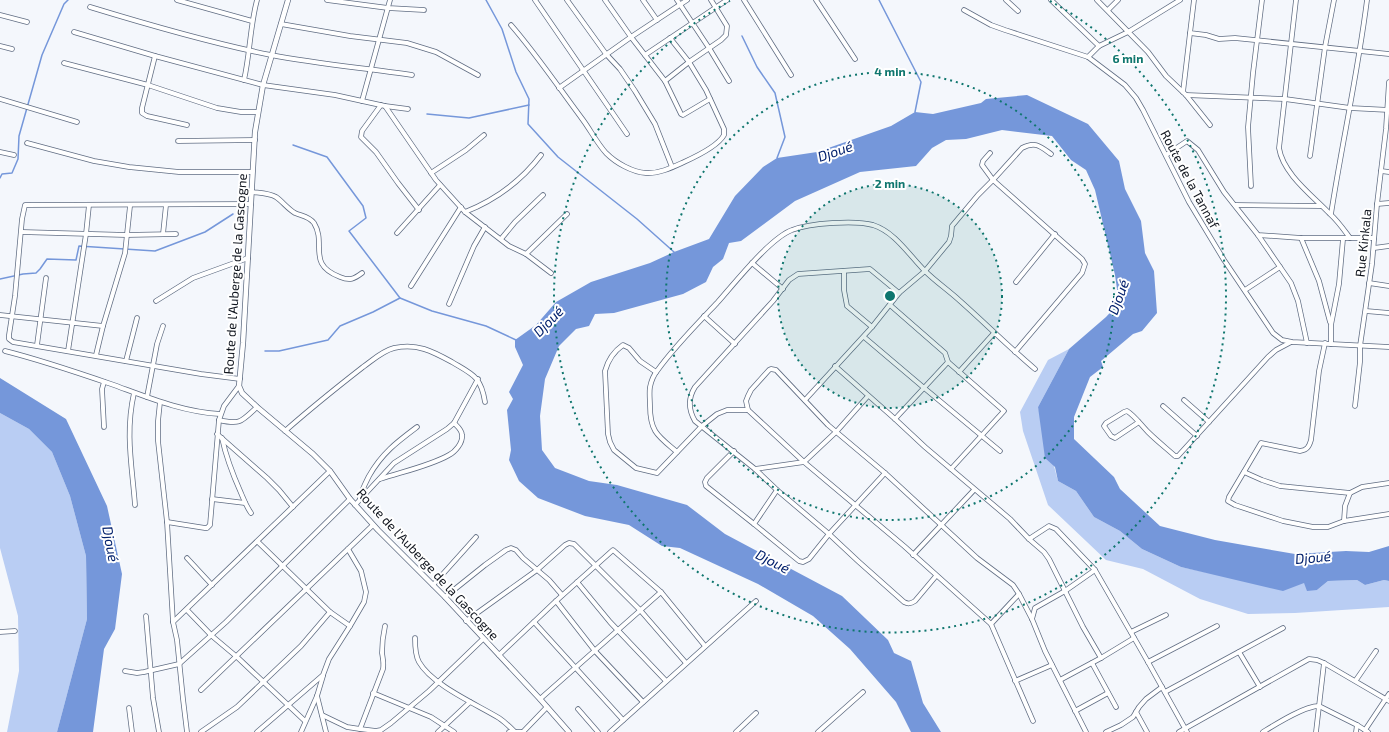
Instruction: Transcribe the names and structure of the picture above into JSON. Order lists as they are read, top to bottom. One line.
{"streets":{"street":["Route de la Tannaf","Rue Kinkala","Route de l'Auberge de la Gascogne"]},"crossings":[["Route de la Tannaf","Rue Kinkala"]],"water":["Djoué"],"rings":["6 min","4 min","2 min"]}
